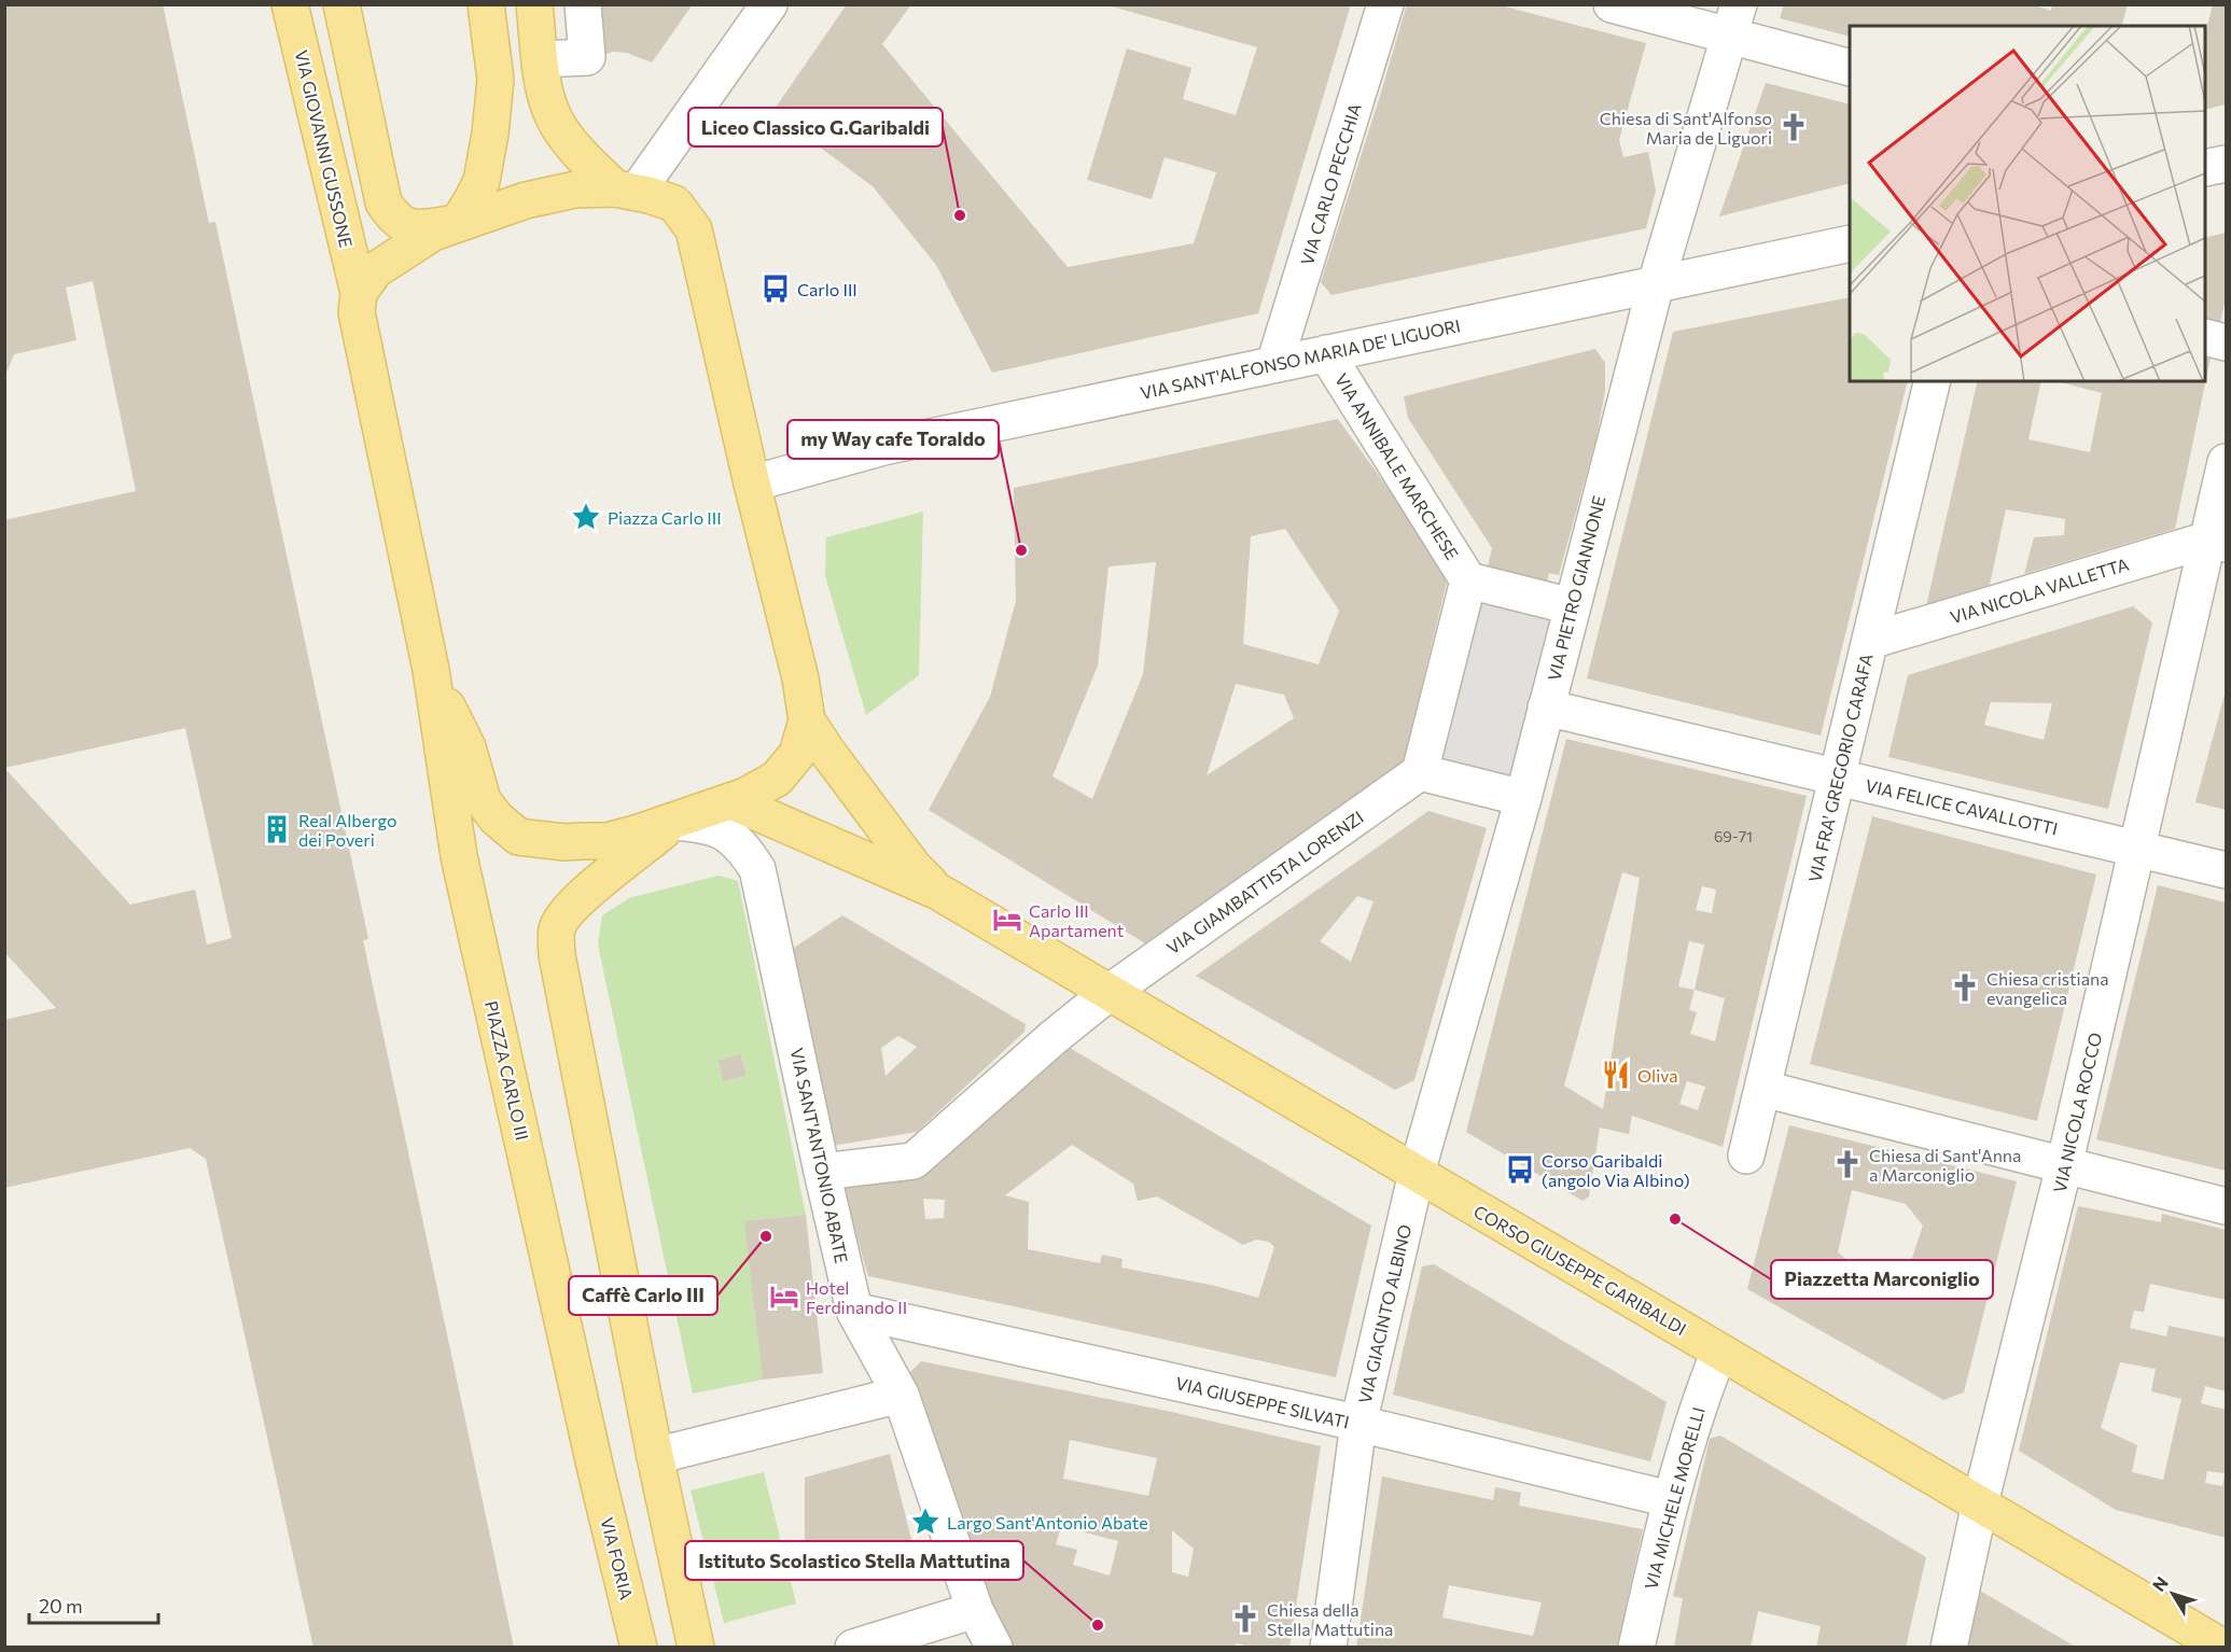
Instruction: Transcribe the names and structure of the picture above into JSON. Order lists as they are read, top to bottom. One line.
{"streets":{"main road":["VIA GIOVANNI GUSSONE","PIAZZA CARLO III","CORSO GIUSEPPE GARIBALDI","VIA FORIA"],"street":["VIA CARLO PECCHIA","VIA SANT'ALFONSO MARIA DE' LIGUORI","VIA ANNIBALE MARCHESE","VIA PIETRO GIANNONE","VIA NICOLA VALLETTA","VIA FRA' GREGORIO CARAFA","VIA FELICE CAVALLOTTI","VIA GIAMBATTISTA LORENZI","VIA NICOLA ROCCO","VIA SANT'ANTONIO ABATE","VIA GIACINTO ALBINO","VIA GIUSEPPE SILVATI","VIA MICHELE MORELLI"]},"crossings":[["VIA GIOVANNI GUSSONE","PIAZZA CARLO III"],["VIA CARLO PECCHIA","VIA SANT'ALFONSO MARIA DE' LIGUORI"],["VIA SANT'ALFONSO MARIA DE' LIGUORI","VIA ANNIBALE MARCHESE"],["VIA SANT'ALFONSO MARIA DE' LIGUORI","VIA PIETRO GIANNONE"],["VIA SANT'ALFONSO MARIA DE' LIGUORI","PIAZZA CARLO III"],["VIA PIETRO GIANNONE","VIA FELICE CAVALLOTTI"],["VIA PIETRO GIANNONE","CORSO GIUSEPPE GARIBALDI"],["VIA PIETRO GIANNONE","VIA GIACINTO ALBINO"],["VIA NICOLA VALLETTA","VIA FRA' GREGORIO CARAFA"],["VIA NICOLA VALLETTA","VIA NICOLA ROCCO"],["VIA FRA' GREGORIO CARAFA","VIA FELICE CAVALLOTTI"],["VIA FELICE CAVALLOTTI","VIA NICOLA ROCCO"],["VIA GIAMBATTISTA LORENZI","VIA SANT'ANTONIO ABATE"],["VIA GIAMBATTISTA LORENZI","CORSO GIUSEPPE GARIBALDI"],["PIAZZA CARLO III","VIA SANT'ANTONIO ABATE"],["PIAZZA CARLO III","CORSO GIUSEPPE GARIBALDI"],["PIAZZA CARLO III","VIA FORIA"],["VIA NICOLA ROCCO","CORSO GIUSEPPE GARIBALDI"],["VIA SANT'ANTONIO ABATE","VIA GIUSEPPE SILVATI"],["CORSO GIUSEPPE GARIBALDI","VIA GIACINTO ALBINO"],["CORSO GIUSEPPE GARIBALDI","VIA MICHELE MORELLI"],["VIA GIACINTO ALBINO","VIA GIUSEPPE SILVATI"],["VIA GIUSEPPE SILVATI","VIA MICHELE MORELLI"]],"places":{"church":["Chiesa di Sant'Alfonso Maria de Liguori","Chiesa cristiana evangelica","Chiesa di Sant'Anna a Marconiglio","Chiesa della Stella Mattutina"],"other":["Liceo Classico G.Garibaldi","my Way cafe Toraldo","Piazzetta Marconiglio","Caffè Carlo III","Istituto Scolastico Stella Mattutina"],"bus stop":["Carlo III","Corso Garibaldi (angolo Via Albino)"],"place":["Piazza Carlo III","Largo Sant'Antonio Abate"],"building":["Real Albergo dei Poveri"],"hotel":["Carlo III Apartament","Hotel Ferdinando II"],"restaurant":["Oliva"]},"house_numbers":["69-71"],"scale_bar":"20 m","north":"top left"}
